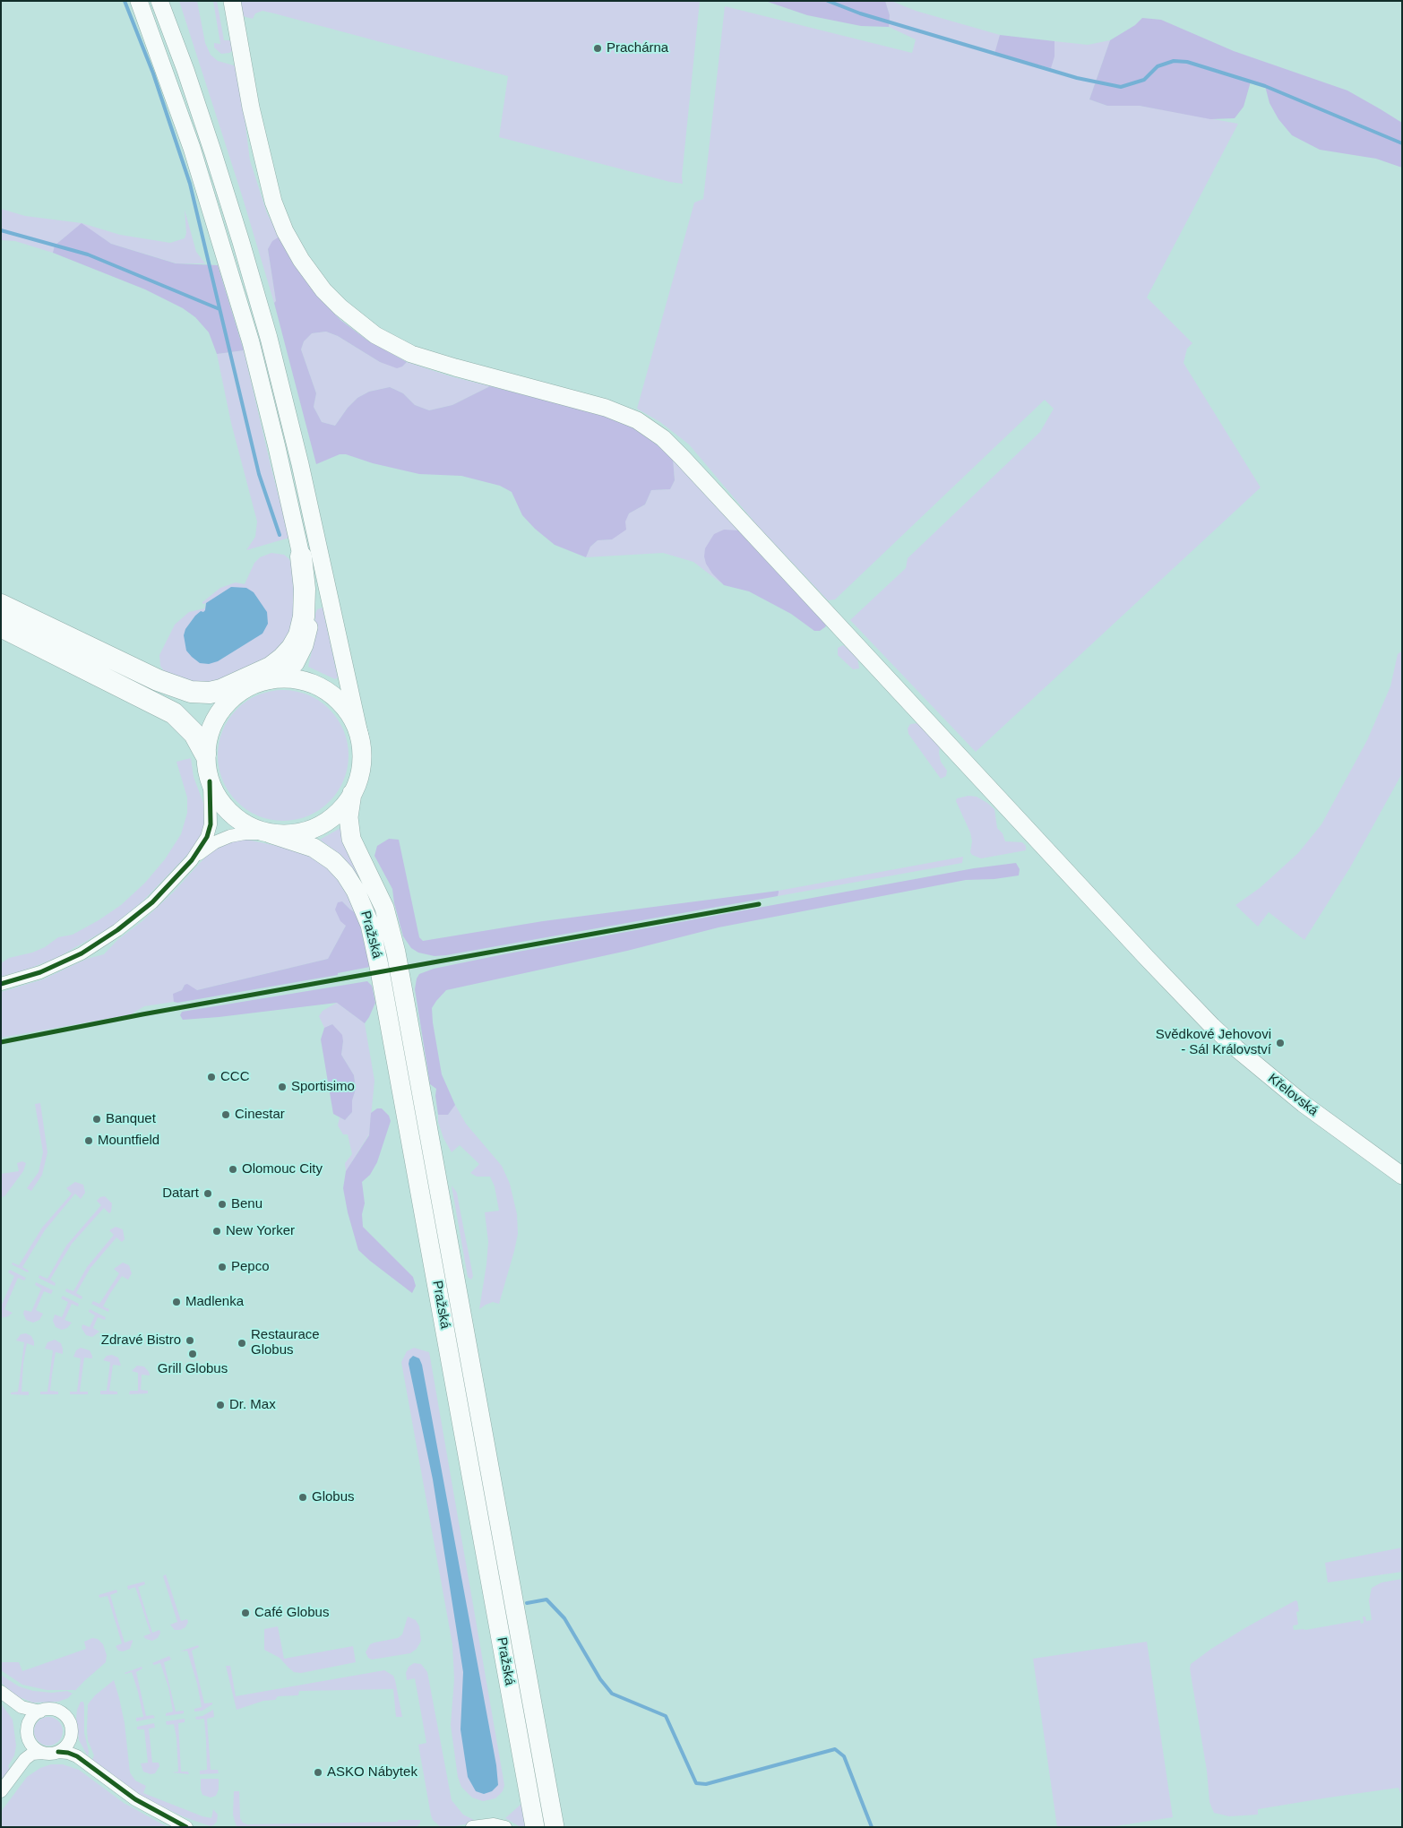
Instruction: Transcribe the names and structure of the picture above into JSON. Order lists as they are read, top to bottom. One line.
{"streets":{"main road":["Pražská","Křelovská"]},"places":["Prachárna","Svědkové Jehovovi - Sál Království","CCC","Sportisimo","Cinestar","Banquet","Mountfield","Olomouc City","Datart","Benu","New Yorker","Pepco","Madlenka","Zdravé Bistro","Restaurace Globus","Grill Globus","Dr. Max","Globus","Café Globus","ASKO Nábytek"]}
